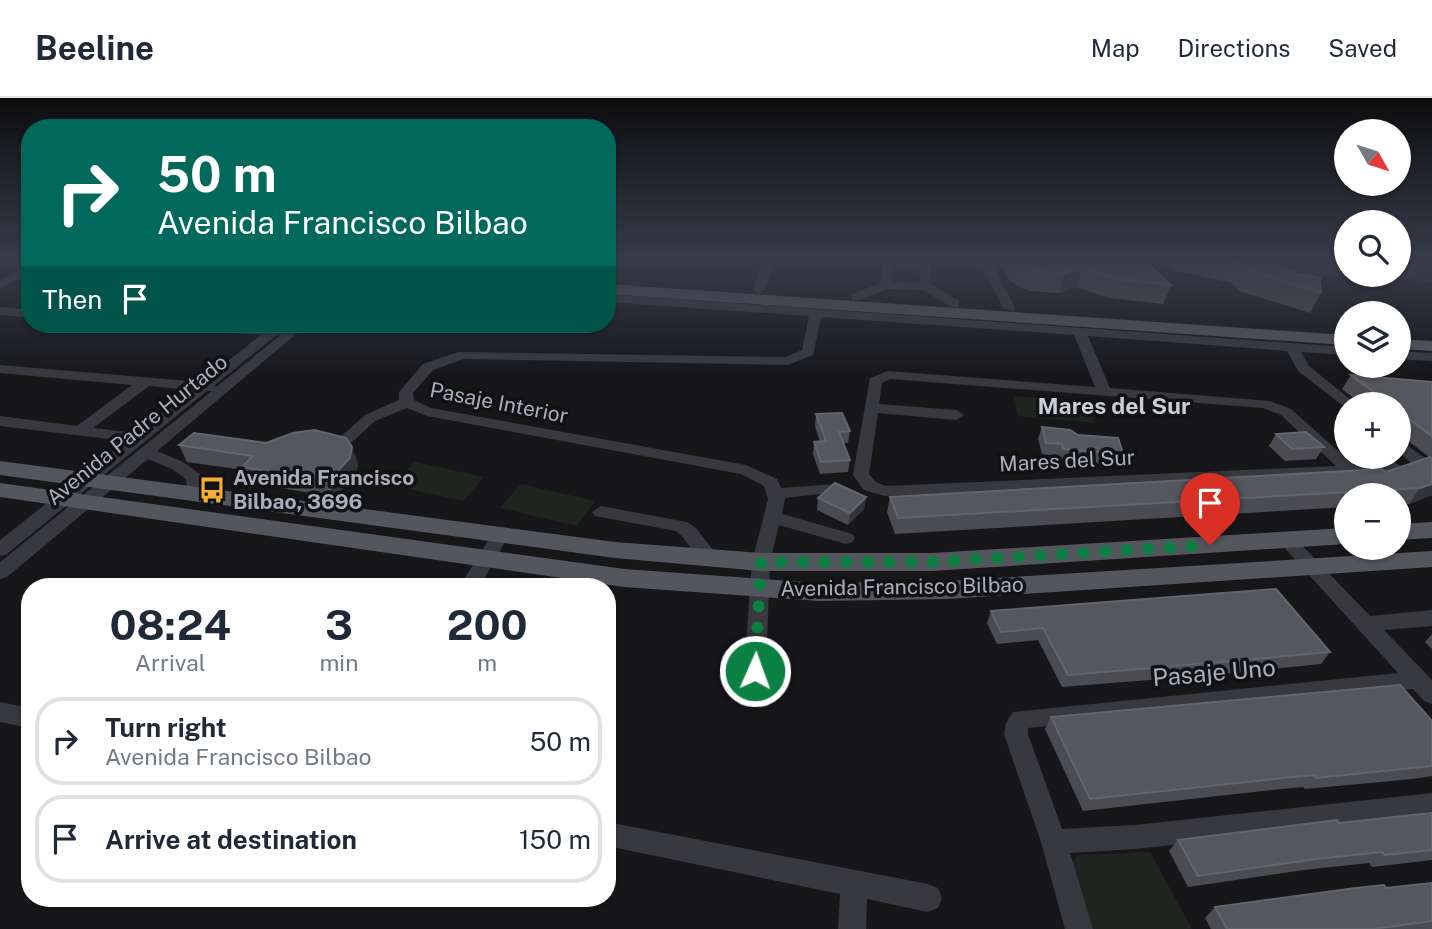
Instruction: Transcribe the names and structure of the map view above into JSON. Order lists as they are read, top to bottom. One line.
{"streets":{"main road":["Avenida Francisco Bilbao"],"street":["Pasaje Interior","Avenida Padre Hurtado","Mares del Sur","Pasaje Uno"]},"crossings":[["Avenida Padre Hurtado","Avenida Francisco Bilbao"]],"districts":["Mares del Sur"],"places":{"bus stop":["Avenida Francisco Bilbao, 3696"]},"north":"bottom right","page":{"header":"Beeline","nav":["Map","Directions","Saved"],"map_buttons":["+","−"],"turn":["50 m","Avenida Francisco Bilbao"],"then":"Then","eta":["08:24","Arrival","3","min","200","m"],"list":[{"name":"Turn right","note":"Avenida Francisco Bilbao","value":"50 m"},{"name":"Arrive at destination","value":"150 m"}]}}
